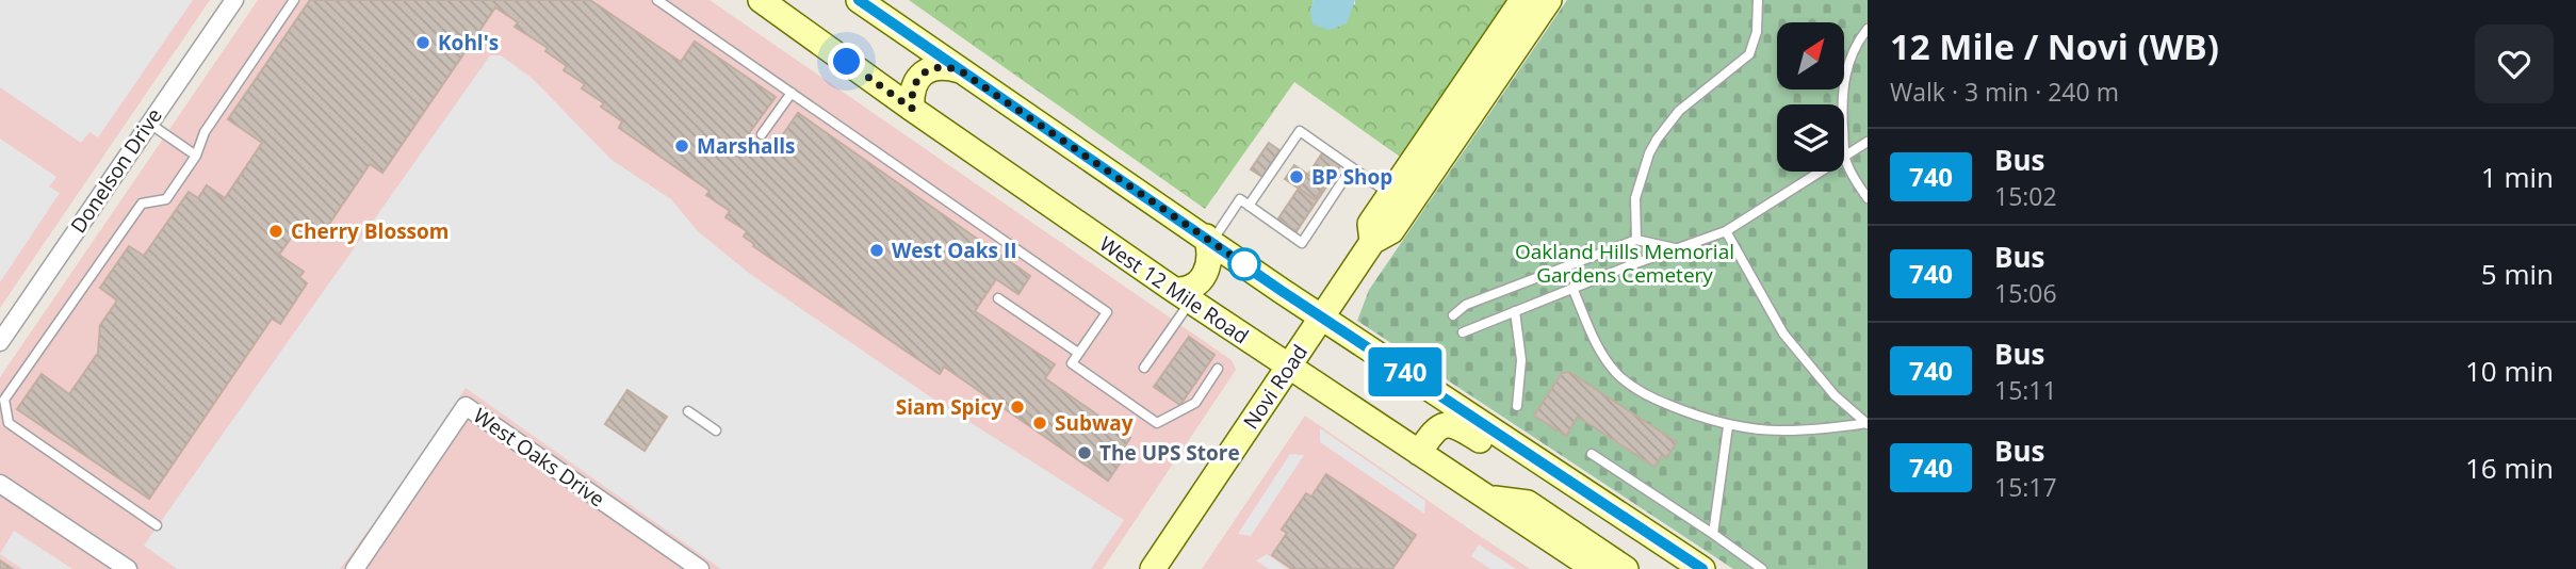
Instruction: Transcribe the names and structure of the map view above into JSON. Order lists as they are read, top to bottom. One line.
{"streets":{"main road":["West 12 Mile Road","Novi Road"],"street":["Donelson Drive","West Oaks Drive"]},"crossings":[["West 12 Mile Road","Novi Road"]],"parks":["Oakland Hills Memorial Gardens Cemetery"],"places":["Kohl's","Marshalls","BP Shop","Cherry Blossom","West Oaks II","Siam Spicy","Subway","The UPS Store"],"lines":["bus line 740"],"north":"top right","page":{"on_map":"740","heading":["12 Mile / Novi (WB)","Walk · 3 min · 240 m"],"list":[{"mark":"740","name":"Bus","note":"15:02","value":"1 min"},{"mark":"740","name":"Bus","note":"15:06","value":"5 min"},{"mark":"740","name":"Bus","note":"15:11","value":"10 min"},{"mark":"740","name":"Bus","note":"15:17","value":"16 min"}]}}
